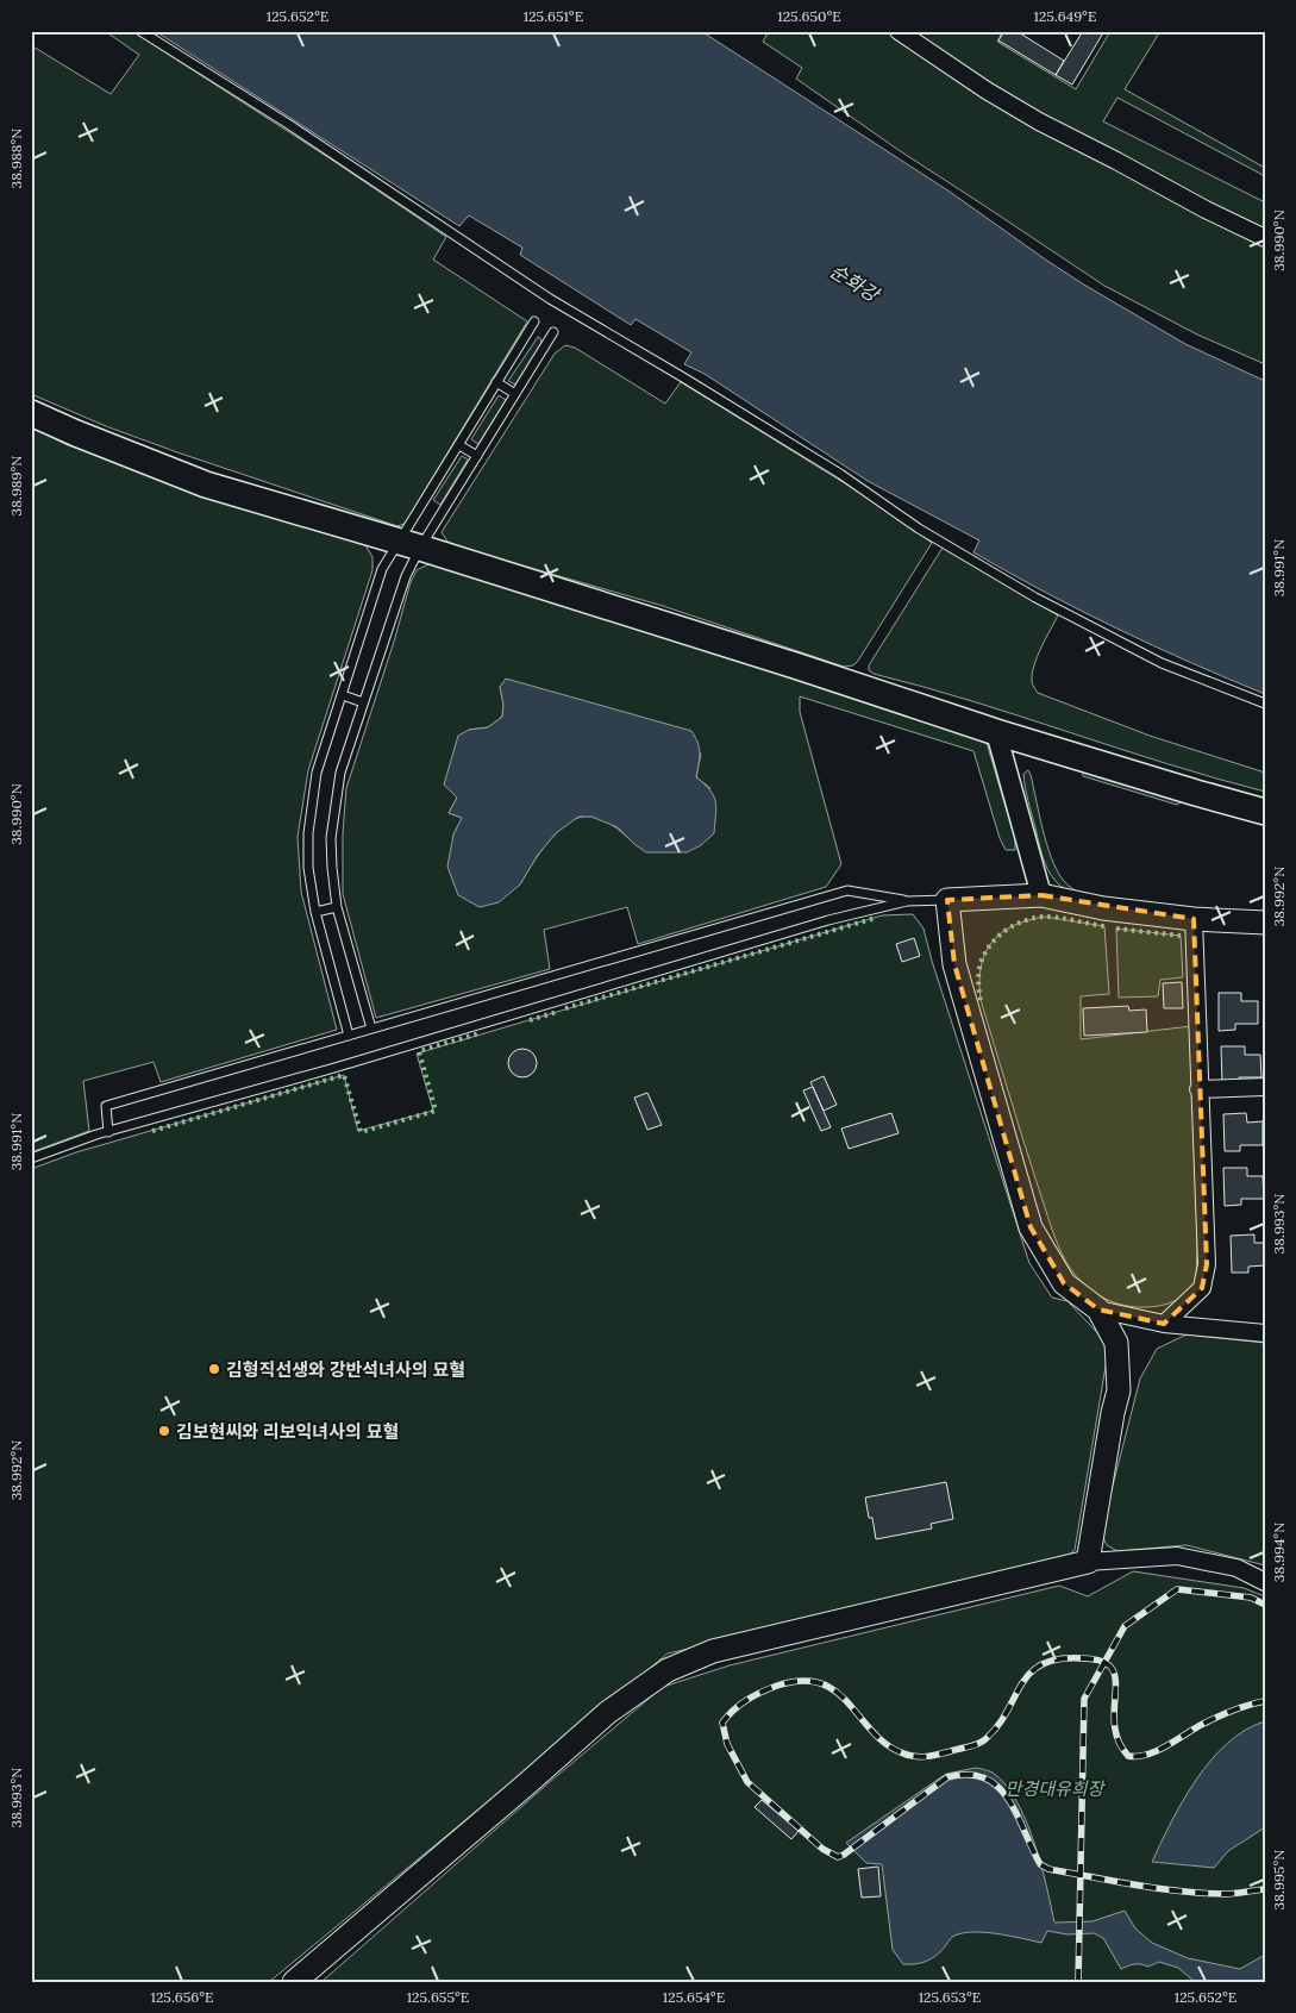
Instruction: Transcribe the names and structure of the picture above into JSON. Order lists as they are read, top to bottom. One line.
{"water":["순화강"],"parks":["만경대유희장"],"places":["김형직선생와 강반석녀사의 묘혈","김보현씨와 리보익녀사의 묘혈"],"coordinates":["125.652°E","125.651°E","125.650°E","125.649°E","38.988°N","38.990°N","38.989°N","38.991°N","38.992°N","38.993°N","38.994°N","38.995°N","125.656°E","125.655°E","125.654°E","125.653°E"]}
